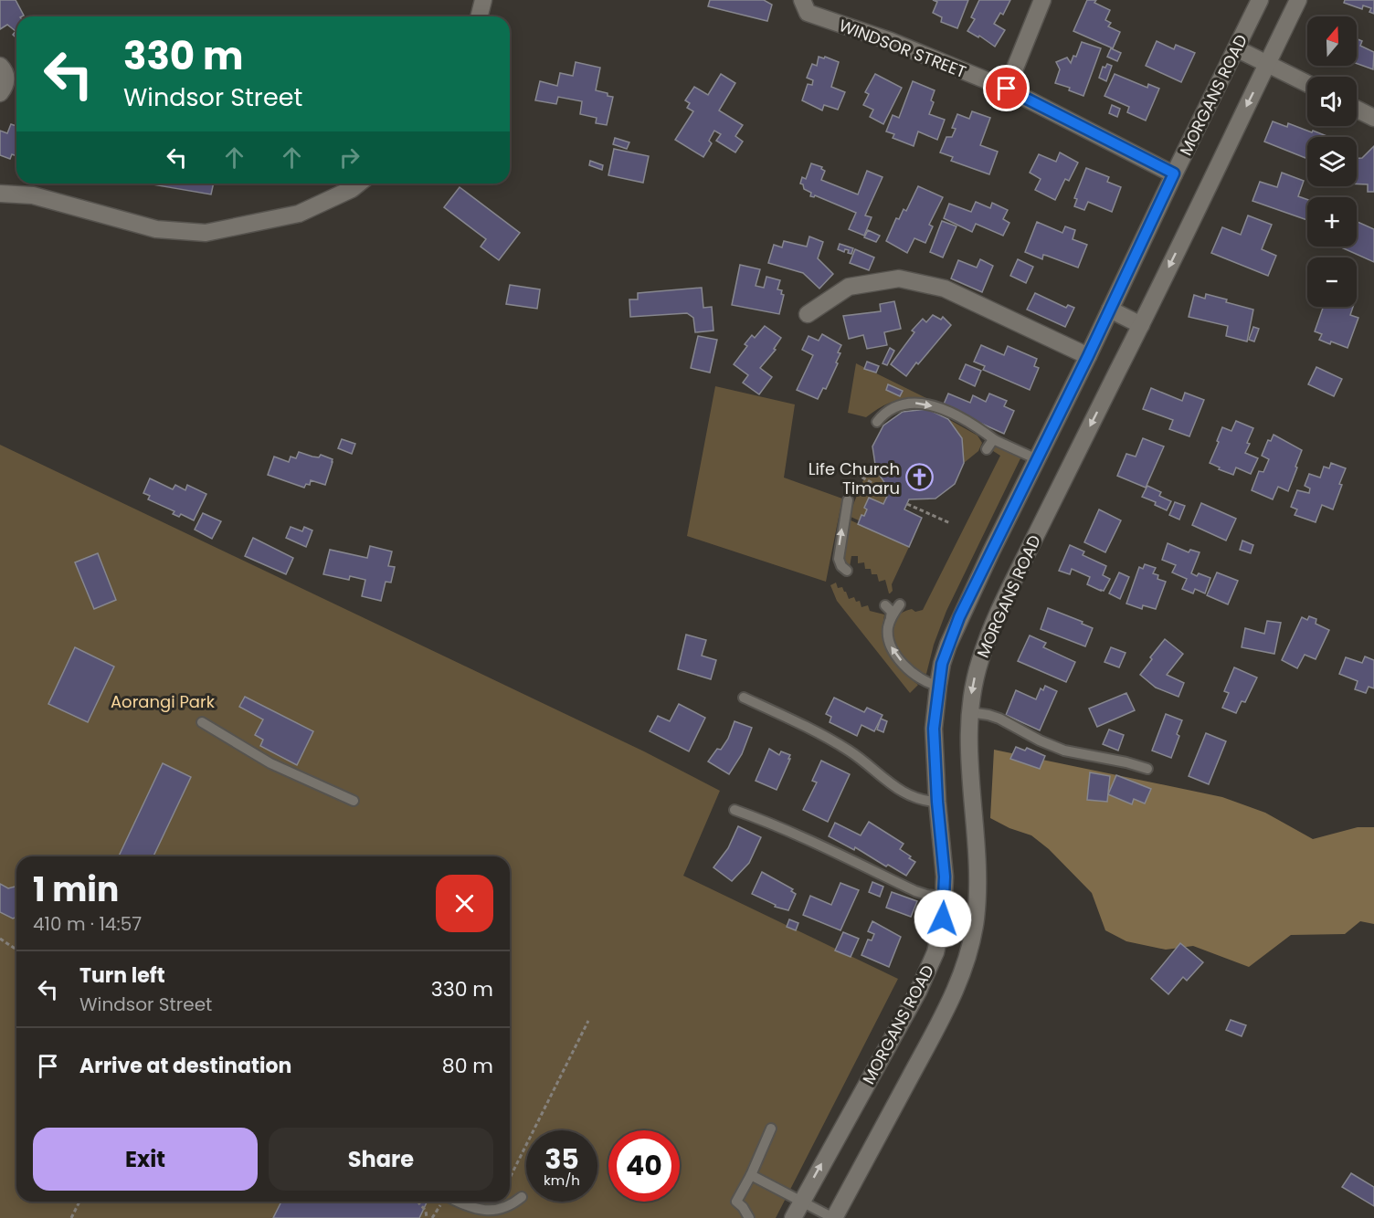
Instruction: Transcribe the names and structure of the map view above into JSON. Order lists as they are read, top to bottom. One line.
{"streets":{"street":["WINDSOR STREET","MORGANS ROAD"]},"crossings":[["WINDSOR STREET","MORGANS ROAD"]],"parks":["Aorangi Park"],"places":{"church":["Life Church Timaru"]},"north":"top","page":{"map_buttons":["+","−"],"turn":["330 m","Windsor Street"],"heading":["1 min","410 m · 14:57"],"list":[{"name":"Turn left","note":"Windsor Street","value":"330 m"},{"name":"Arrive at destination","value":"80 m"}],"buttons":["Exit","Share"],"speed":"35 km/h","limit":"40"}}
